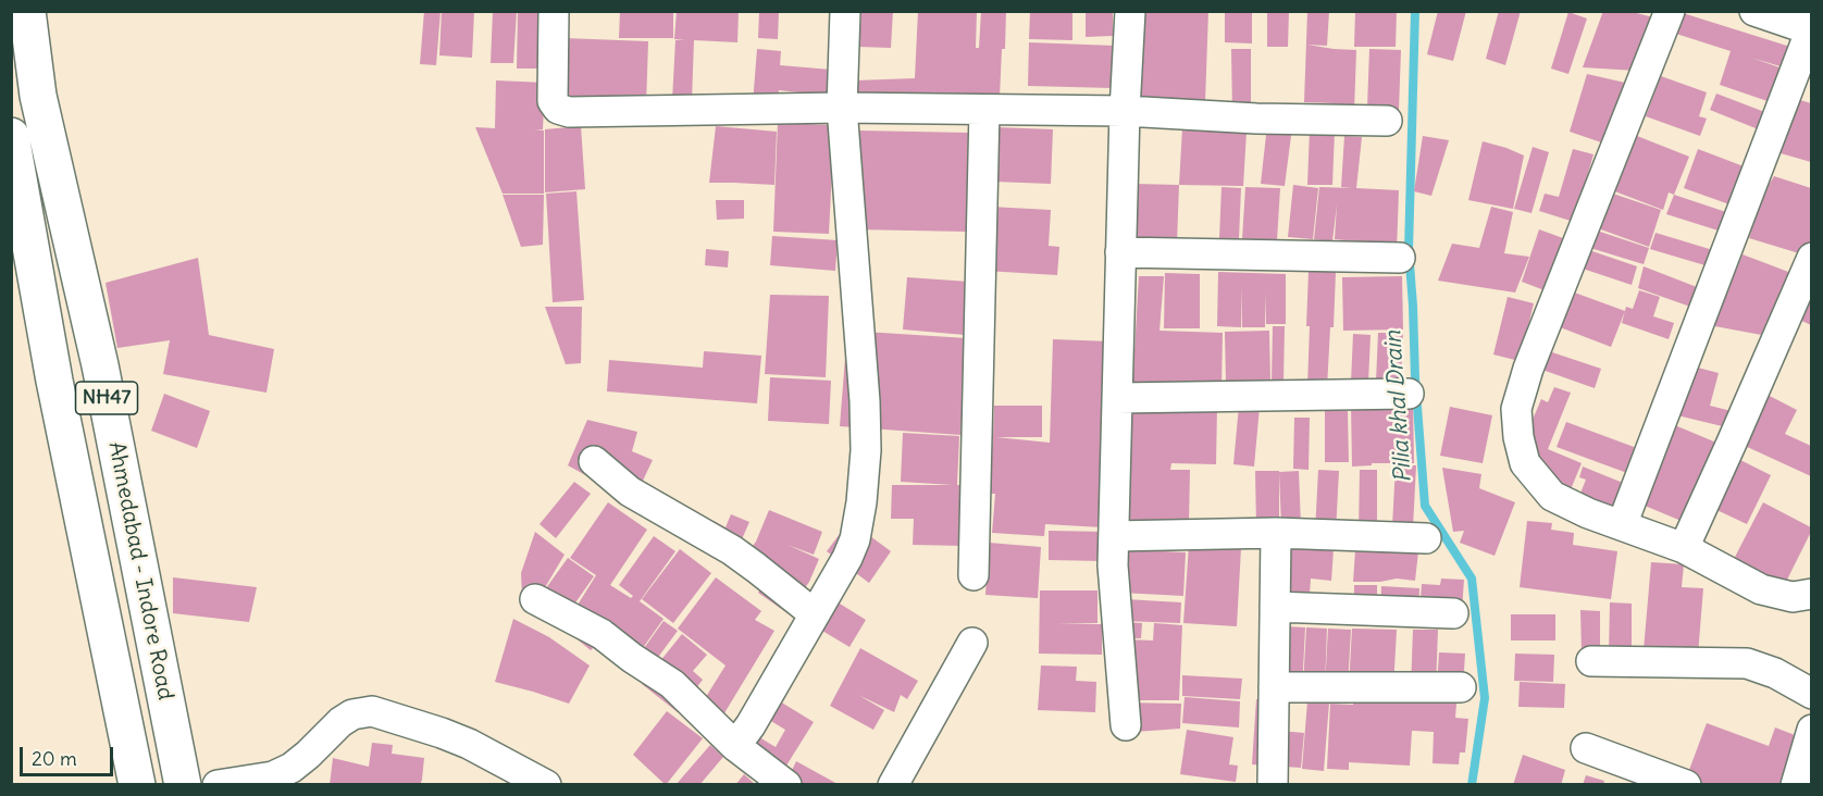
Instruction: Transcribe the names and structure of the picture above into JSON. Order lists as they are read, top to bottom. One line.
{"streets":{"highway":["NH47","Ahmedabad - Indore Road"]},"water":["Pilia khal Drain"],"scale_bar":"20 m"}
